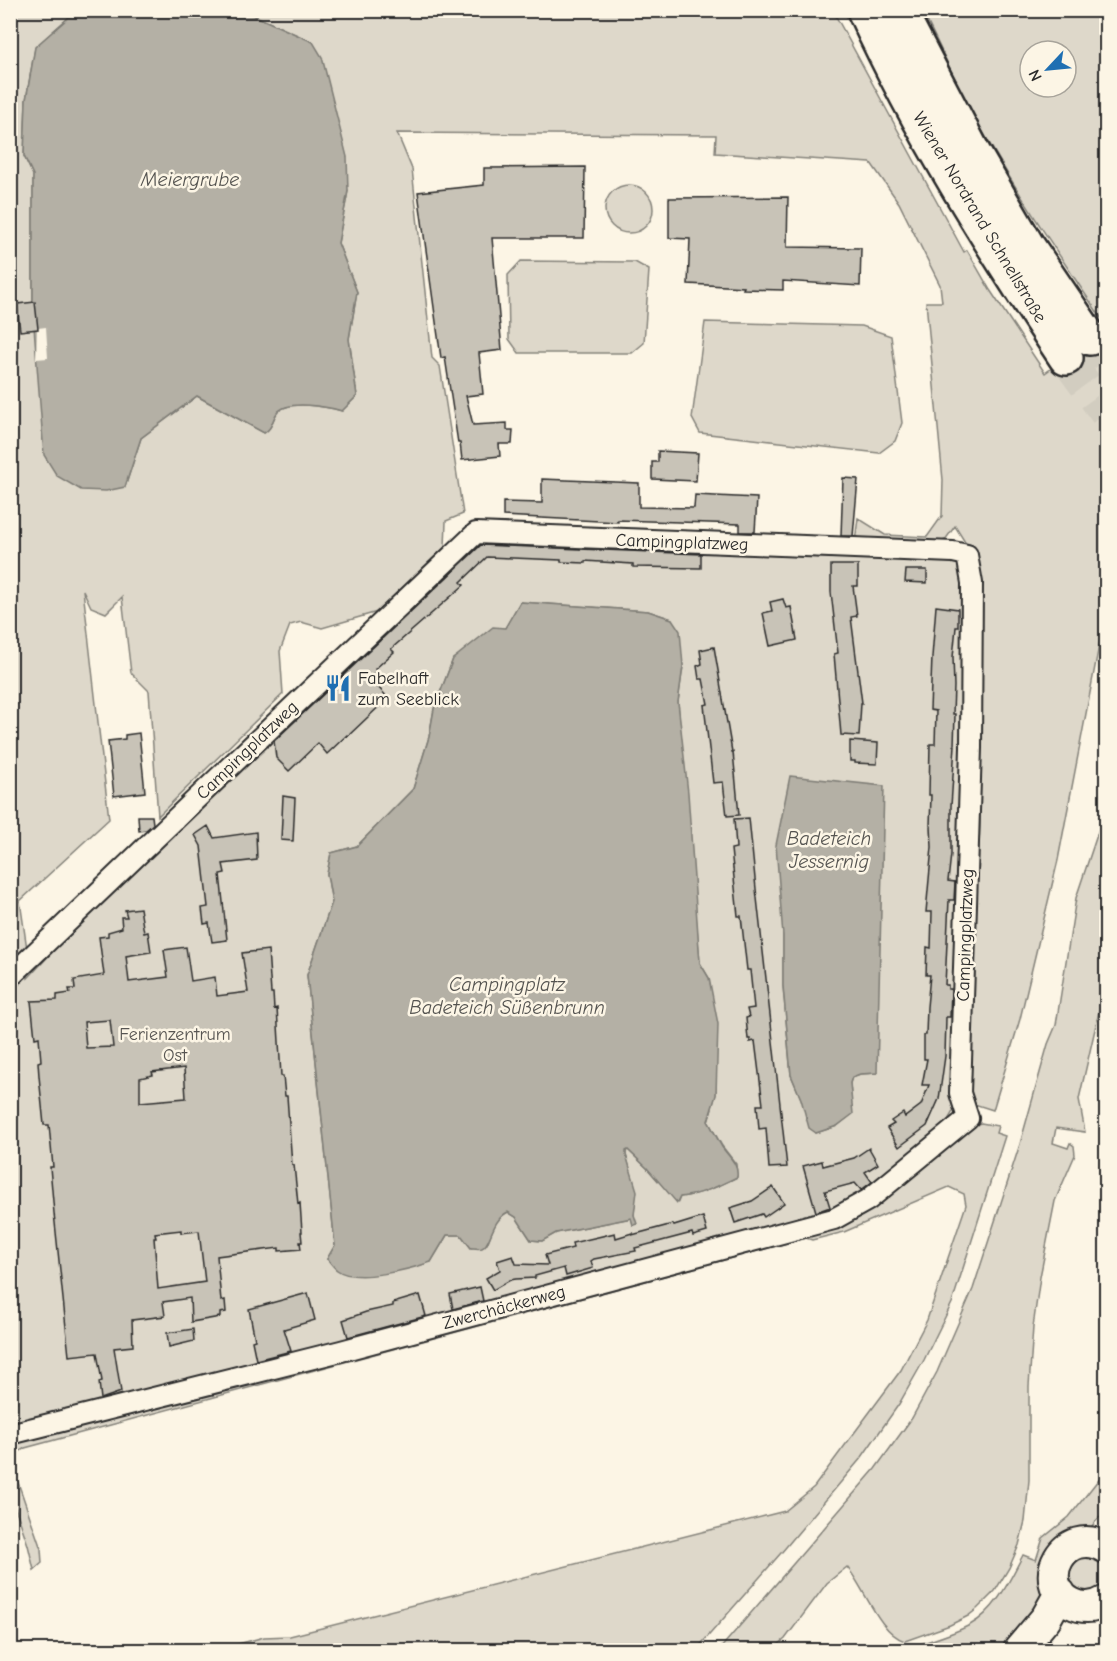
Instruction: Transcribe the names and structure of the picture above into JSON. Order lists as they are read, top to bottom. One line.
{"streets":{"highway":["Wiener Nordrand Schnellstraße"],"street":["Campingplatzweg","Zwerchäckerweg"]},"crossings":[["Campingplatzweg","Zwerchäckerweg"]],"water":["Meiergrube","Badeteich Jessernig","Campingplatz Badeteich Süßenbrunn"],"parks":["Ferienzentrum Ost"],"places":{"restaurant":["Fabelhaft zum Seeblick"]},"north":"bottom left"}
